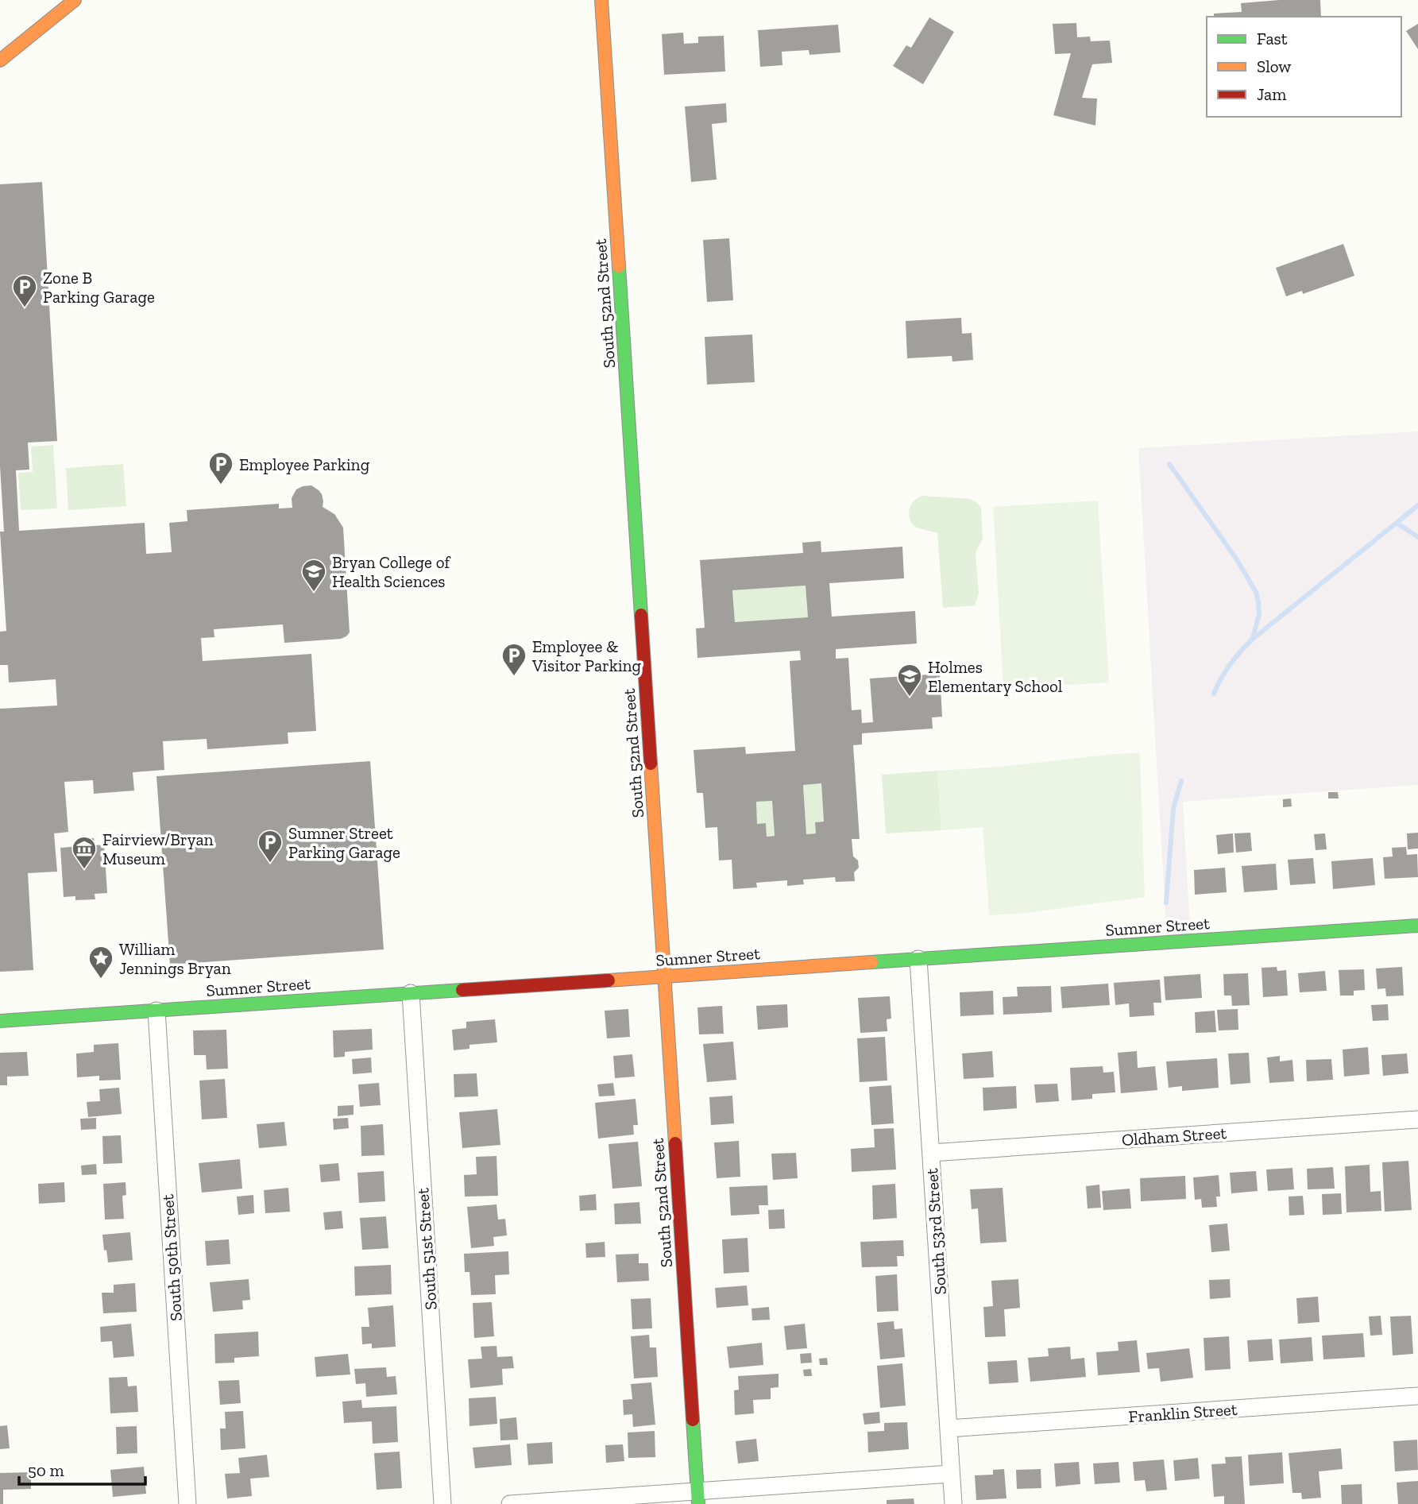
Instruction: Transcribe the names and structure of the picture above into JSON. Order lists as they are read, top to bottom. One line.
{"streets":{"street":["South 52nd Street","Sumner Street","Oldham Street","South 53rd Street","South 51st Street","South 50th Street","Franklin Street"]},"crossings":[["South 52nd Street","Sumner Street"],["Sumner Street","South 53rd Street"],["Sumner Street","South 51st Street"],["Sumner Street","South 50th Street"],["Oldham Street","South 53rd Street"],["South 53rd Street","Franklin Street"]],"places":{"parking":["Zone B Parking Garage","Employee Parking","Employee & Visitor Parking","Sumner Street Parking Garage"],"school or university":["Bryan College of Health Sciences","Holmes Elementary School"],"museum":["Fairview/Bryan Museum"],"place":["William Jennings Bryan"]},"legend":["Fast","Slow","Jam"],"scale_bar":"50 m"}
